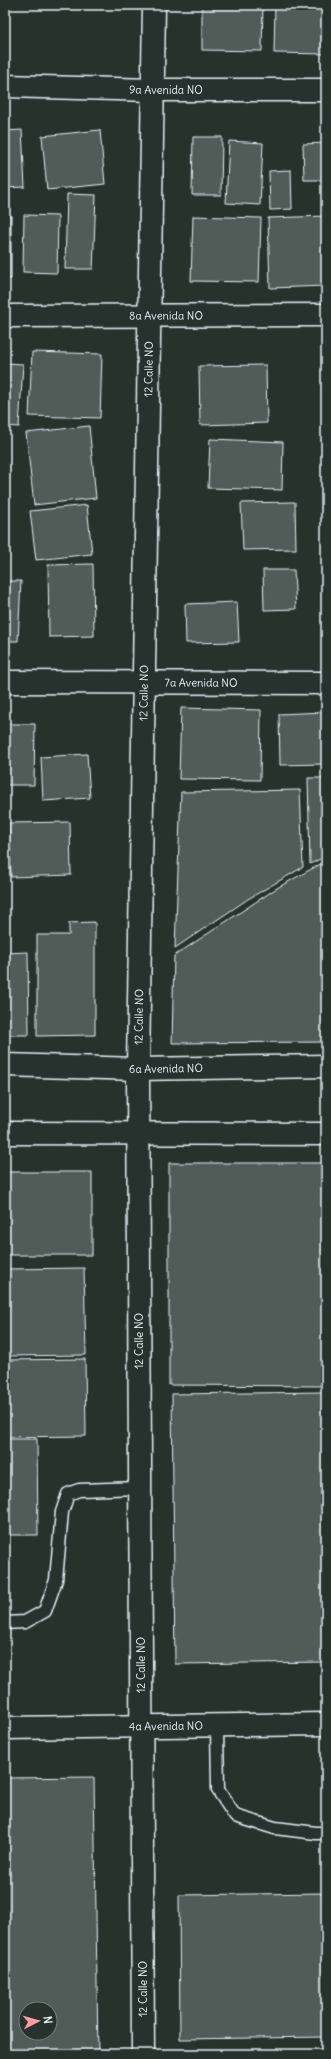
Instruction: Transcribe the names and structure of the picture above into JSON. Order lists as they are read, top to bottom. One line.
{"streets":{"street":["9a Avenida NO","8a Avenida NO","12 Calle NO","7a Avenida NO","6a Avenida NO","4a Avenida NO"]},"crossings":[["9a Avenida NO","12 Calle NO"],["8a Avenida NO","12 Calle NO"],["12 Calle NO","7a Avenida NO"],["12 Calle NO","6a Avenida NO"],["12 Calle NO","4a Avenida NO"]],"north":"right"}
